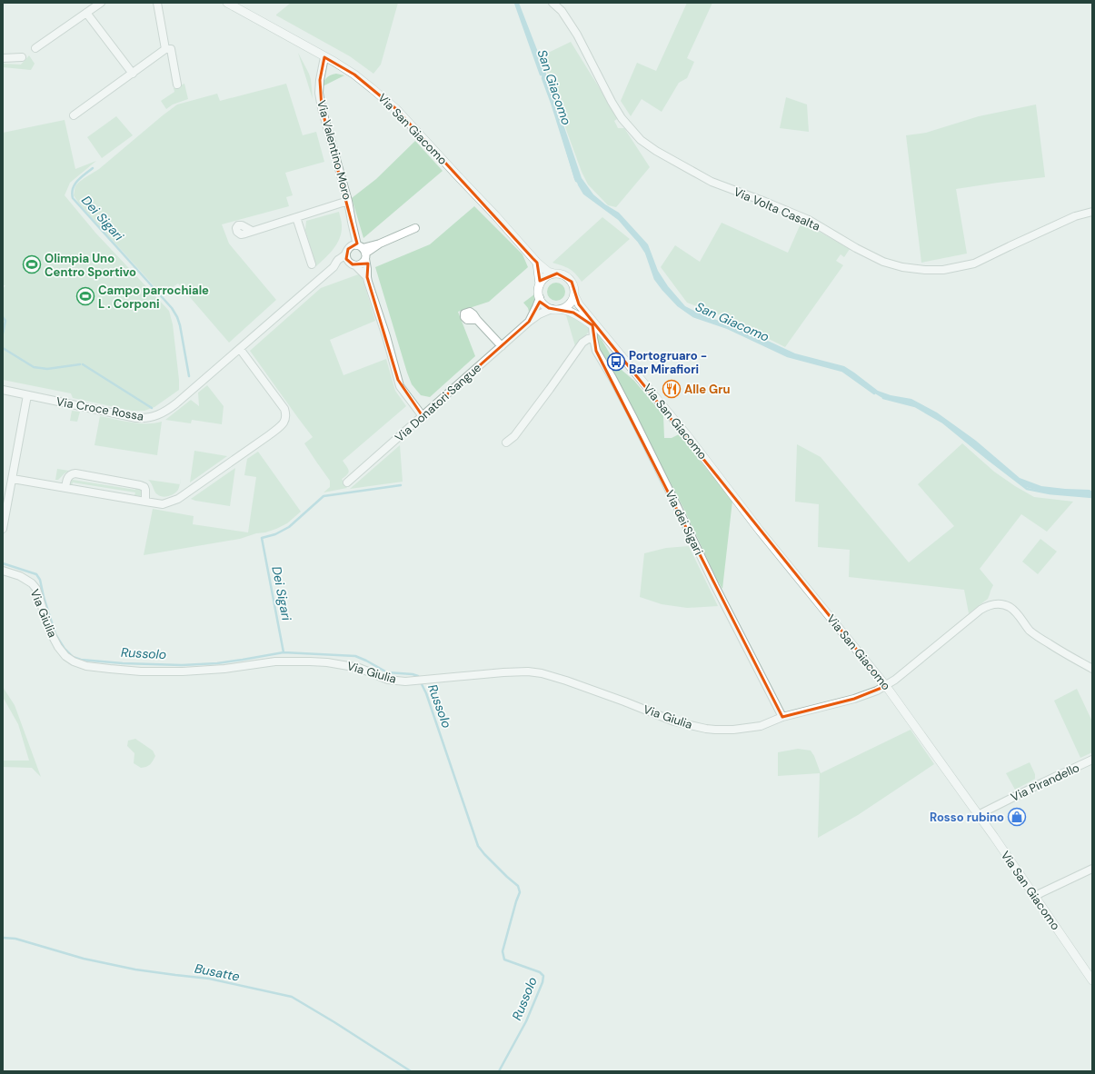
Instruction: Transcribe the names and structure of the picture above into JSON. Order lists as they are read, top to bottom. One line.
{"streets":{"street":["Via San Giacomo","Via Valentino Moro","Via Volta Casalta","Via Donatori Sangue","Via Croce Rossa","Via dei Sigari","Via Giulia","Via Pirandello"]},"crossings":[["Via San Giacomo","Via Valentino Moro"],["Via San Giacomo","Via Donatori Sangue"],["Via San Giacomo","Via dei Sigari"],["Via San Giacomo","Via Giulia"],["Via San Giacomo","Via Pirandello"],["Via Valentino Moro","Via Donatori Sangue"],["Via Valentino Moro","Via Croce Rossa"],["Via dei Sigari","Via Giulia"]],"water":["San Giacomo","Dei Sigari","Russolo","Busatte"],"places":{"sports":["Olimpia Uno Centro Sportivo","Campo parrochiale L . Corponi"],"bus stop":["Portogruaro - Bar Mirafiori"],"restaurant":["Alle Gru"],"shop":["Rosso rubino"]}}
